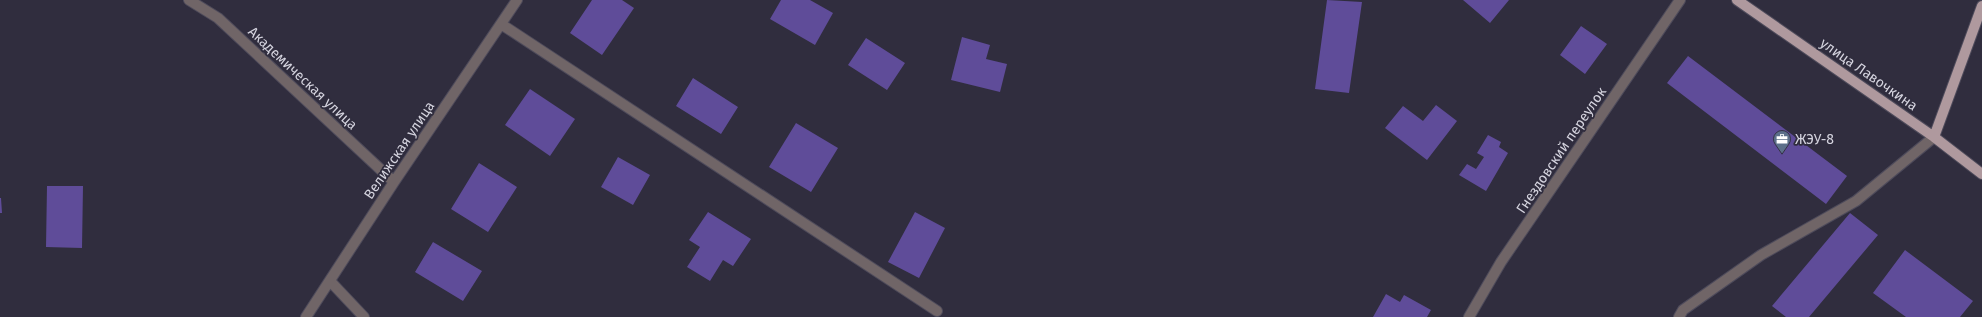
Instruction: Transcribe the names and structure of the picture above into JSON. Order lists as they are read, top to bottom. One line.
{"streets":{"main road":["улица Лавочкина"],"street":["Академическая улица","Велижская улица","Гнездовский переулок"]},"crossings":[["Академическая улица","Велижская улица"]],"places":{"office":["ЖЭУ-8"]}}
